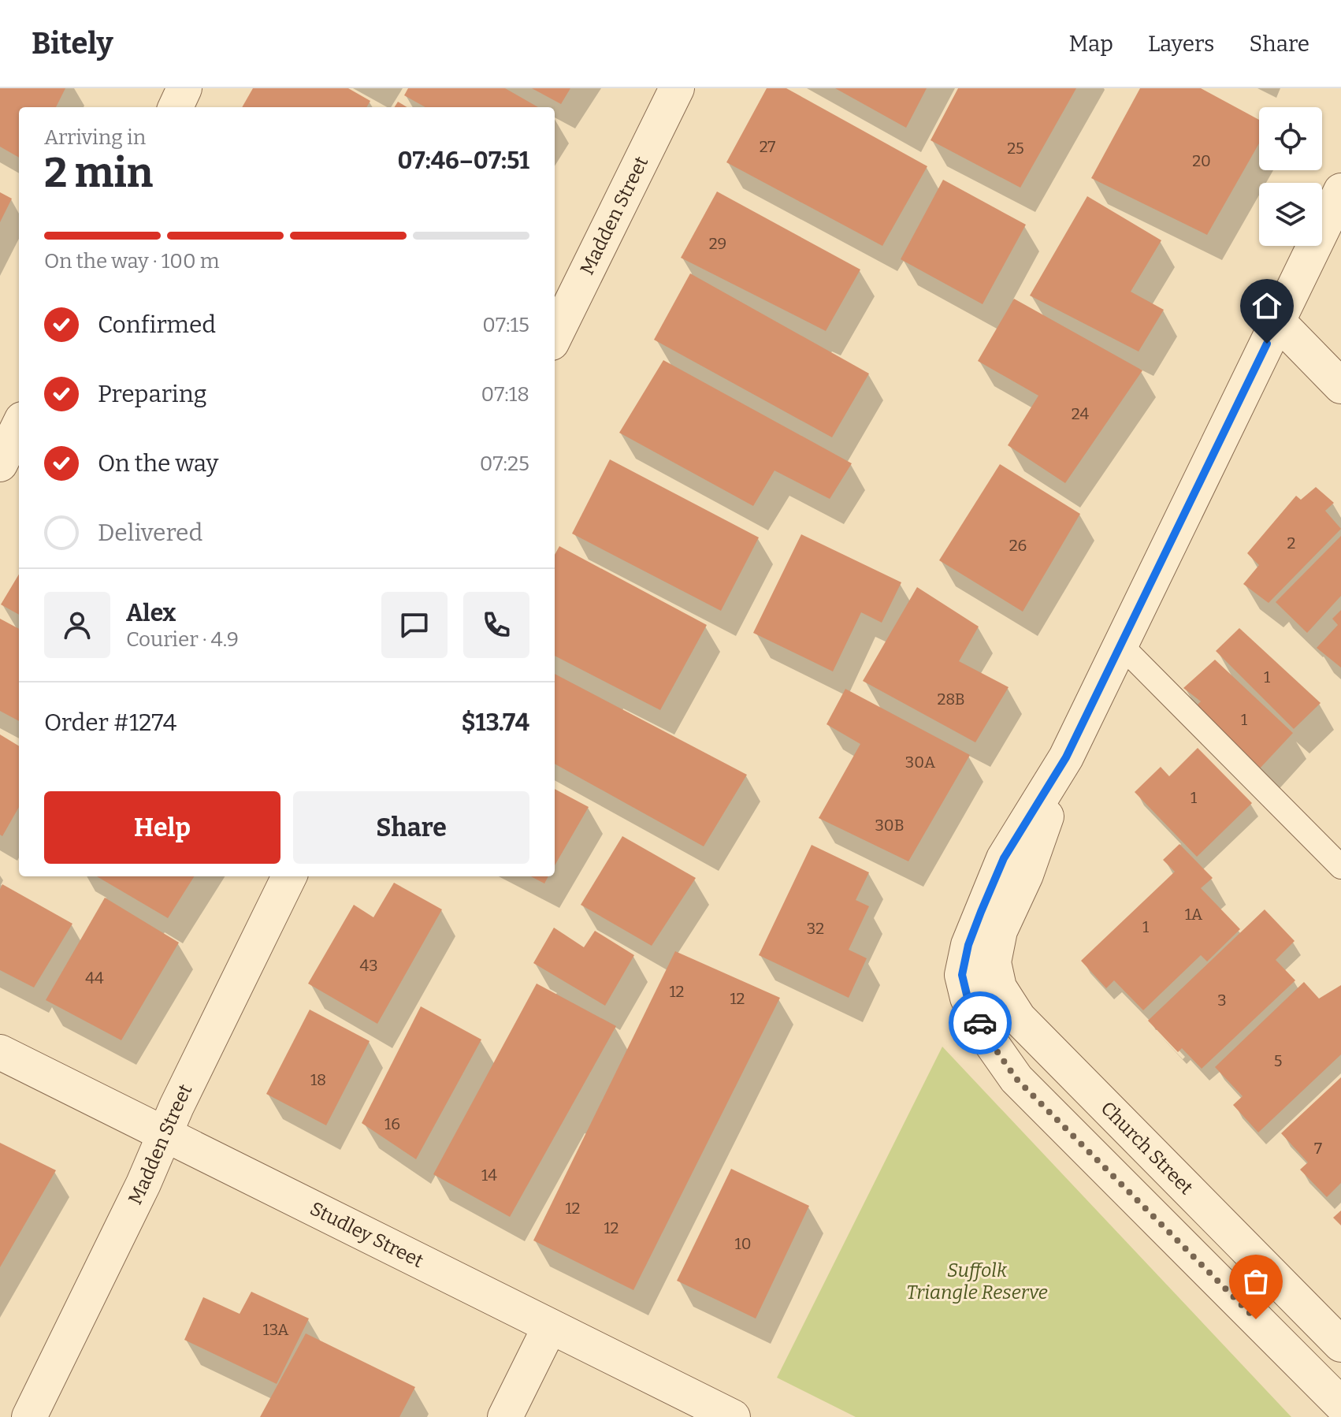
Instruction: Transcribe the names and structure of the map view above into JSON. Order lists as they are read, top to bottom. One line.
{"streets":{"street":["Madden Street","Church Street","Studley Street"]},"crossings":[["Madden Street","Studley Street"]],"parks":["Suffolk Triangle Reserve"],"house_numbers":["27","25","20","29","24","2","26","1","28B","1","30A","1","30B","1A","1","32","43","44","12","12","3","5","18","16","7","14","12","12","10","13A"],"page":{"header":"Bitely","nav":["Map","Layers","Share"],"heading":["2 min","Arriving in","07:46–07:51"],"panel":["Alex","Courier · 4.9","Order #1274","$13.74"],"bar":"On the way · 100 m","list":[["Confirmed","07:15"],["Preparing","07:18"],["On the way","07:25"],"Delivered"],"buttons":["Help","Share"]}}
